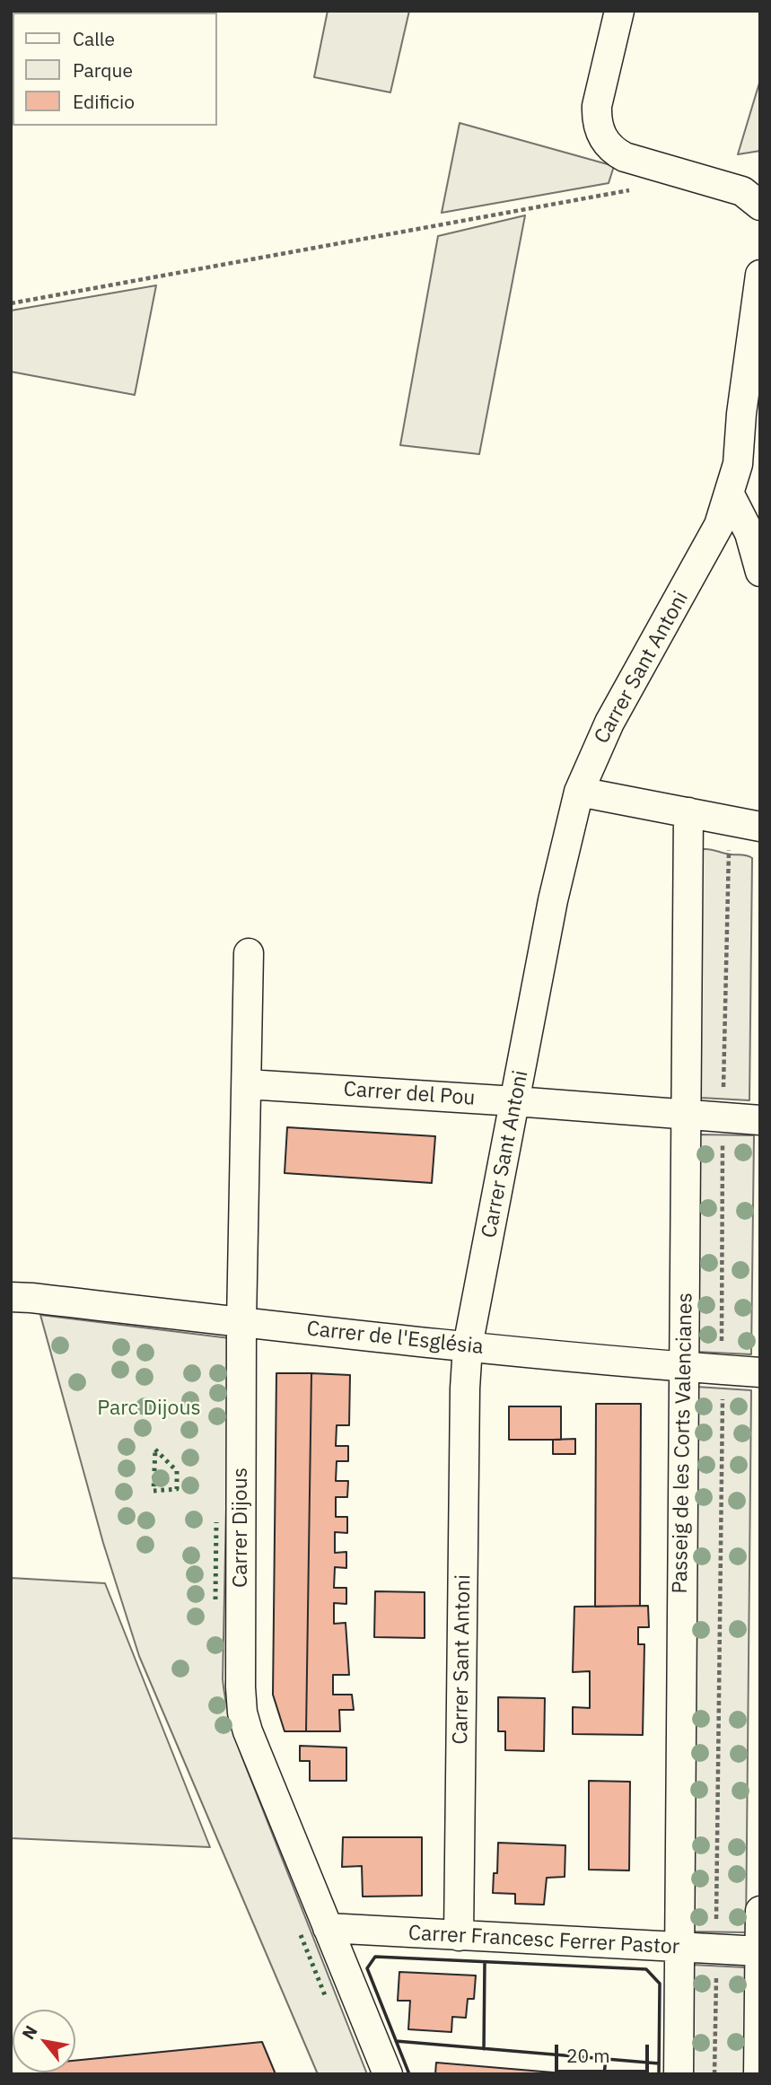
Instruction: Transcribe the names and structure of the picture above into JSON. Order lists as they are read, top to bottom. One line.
{"streets":{"street":["Carrer Sant Antoni","Carrer del Pou","Carrer de l'Església","Passeig de les Corts Valencianes","Carrer Dijous","Carrer Francesc Ferrer Pastor"]},"crossings":[["Carrer Sant Antoni","Carrer del Pou"],["Carrer Sant Antoni","Carrer de l'Església"],["Carrer Sant Antoni","Carrer Francesc Ferrer Pastor"],["Carrer del Pou","Passeig de les Corts Valencianes"],["Carrer del Pou","Carrer Dijous"],["Carrer de l'Església","Passeig de les Corts Valencianes"],["Carrer de l'Església","Carrer Dijous"],["Passeig de les Corts Valencianes","Carrer Francesc Ferrer Pastor"],["Carrer Dijous","Carrer Francesc Ferrer Pastor"]],"parks":["Parc Dijous"],"legend":["Calle","Parque","Edificio"],"scale_bar":"20 m","north":"top left"}
